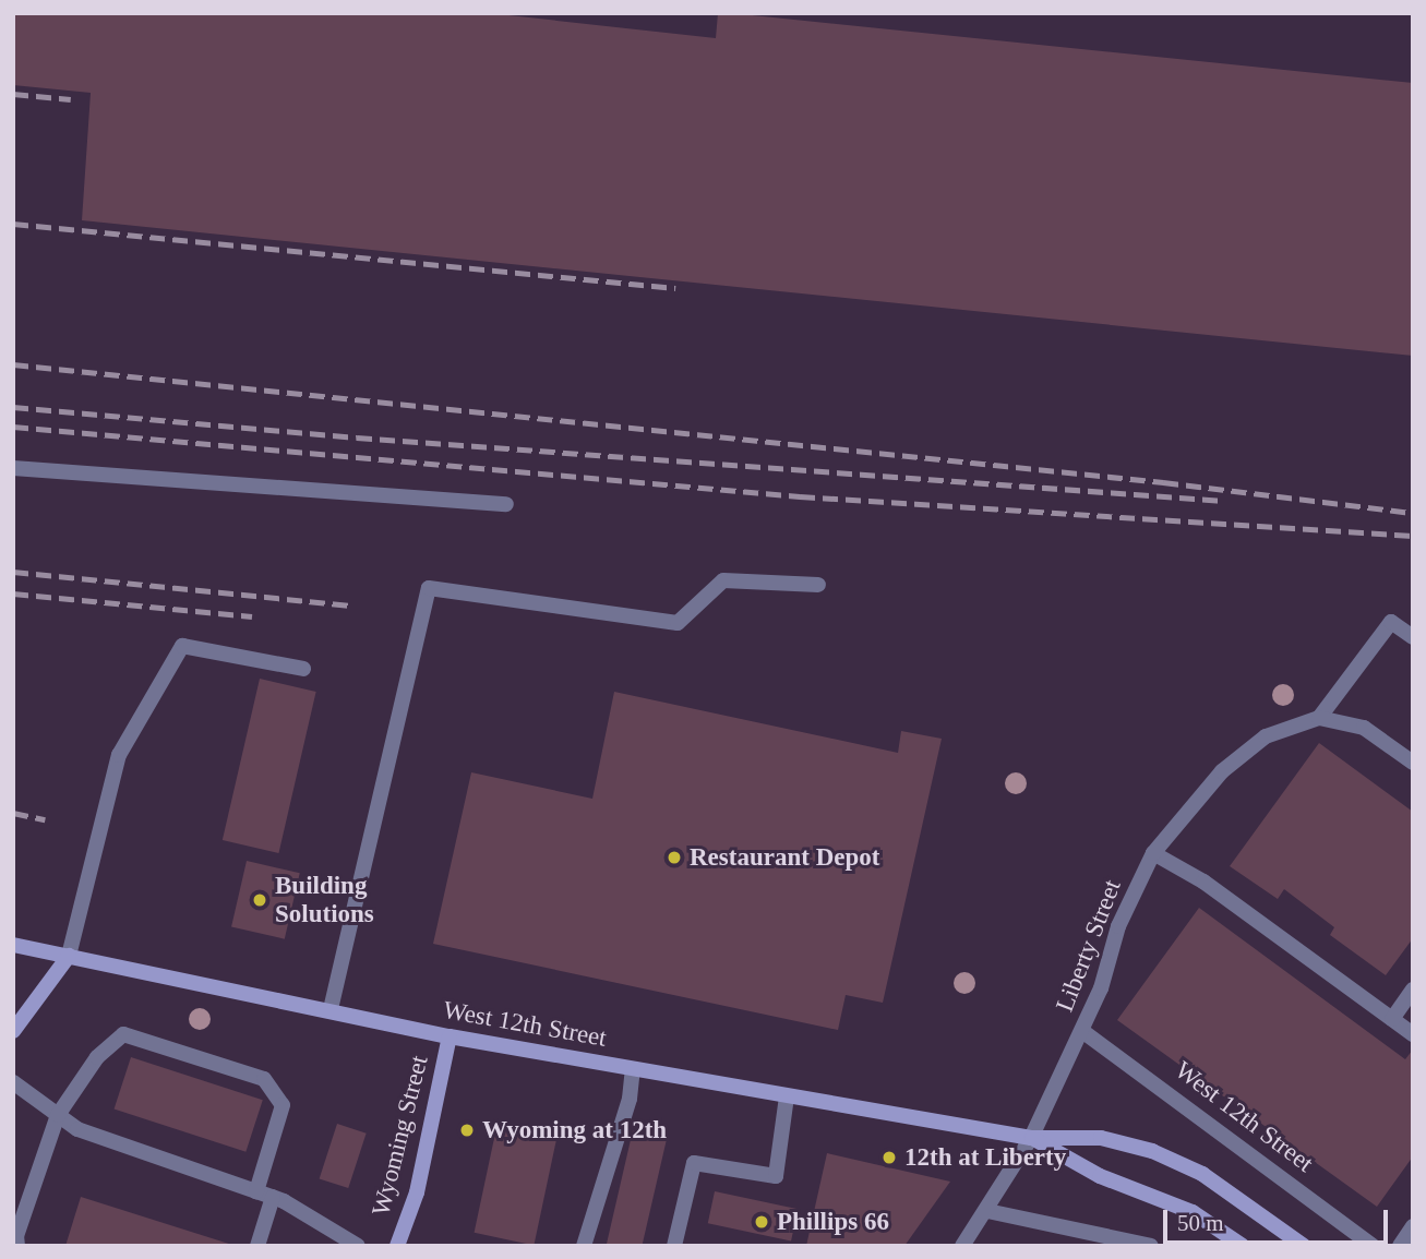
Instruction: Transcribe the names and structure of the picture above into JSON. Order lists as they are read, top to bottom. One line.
{"streets":{"main road":["West 12th Street","Wyoming Street"],"street":["Liberty Street"]},"crossings":[["Liberty Street","West 12th Street"],["West 12th Street","Wyoming Street"]],"places":["Restaurant Depot","Building Solutions","Wyoming at 12th","12th at Liberty","Phillips 66"],"scale_bar":"50 m"}
